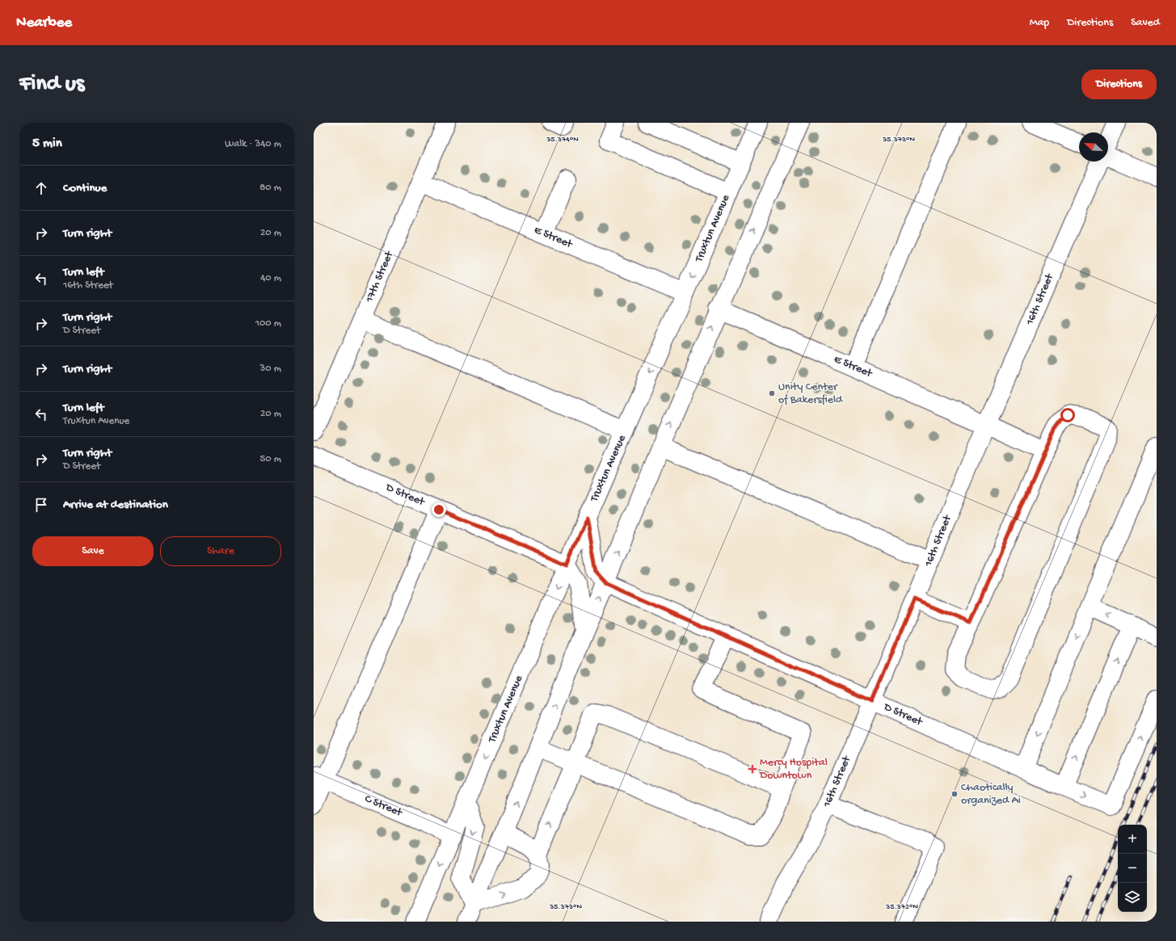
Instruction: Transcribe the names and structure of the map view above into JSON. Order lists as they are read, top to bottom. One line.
{"streets":{"street":["Truxtun Avenue","E Street","17th Street","16th Street","D Street","C Street"]},"crossings":[["Truxtun Avenue","E Street"],["Truxtun Avenue","D Street"],["Truxtun Avenue","C Street"],["E Street","17th Street"],["E Street","16th Street"],["16th Street","D Street"]],"places":{"other":["Unity Center of Bakersfield","Chaotically organized Ai"],"health":["Mercy Hospital Downtown"]},"north":"top left","page":{"header":"Nearbee","nav":["Map","Directions","Saved"],"buttons":["Directions",["Save","Share"]],"title":"Find us","heading":["5 min","Walk · 340 m"],"list":[["Continue","80 m"],["Turn right","20 m"],["Turn left","16th Street","40 m"],["Turn right","D Street","100 m"],["Turn right","30 m"],["Turn left","Truxtun Avenue","20 m"],["Turn right","D Street","50 m"],"Arrive at destination"],"map_buttons":["+","−"]},"coordinates":["35.374°N","35.373°N","35.372°N"]}
